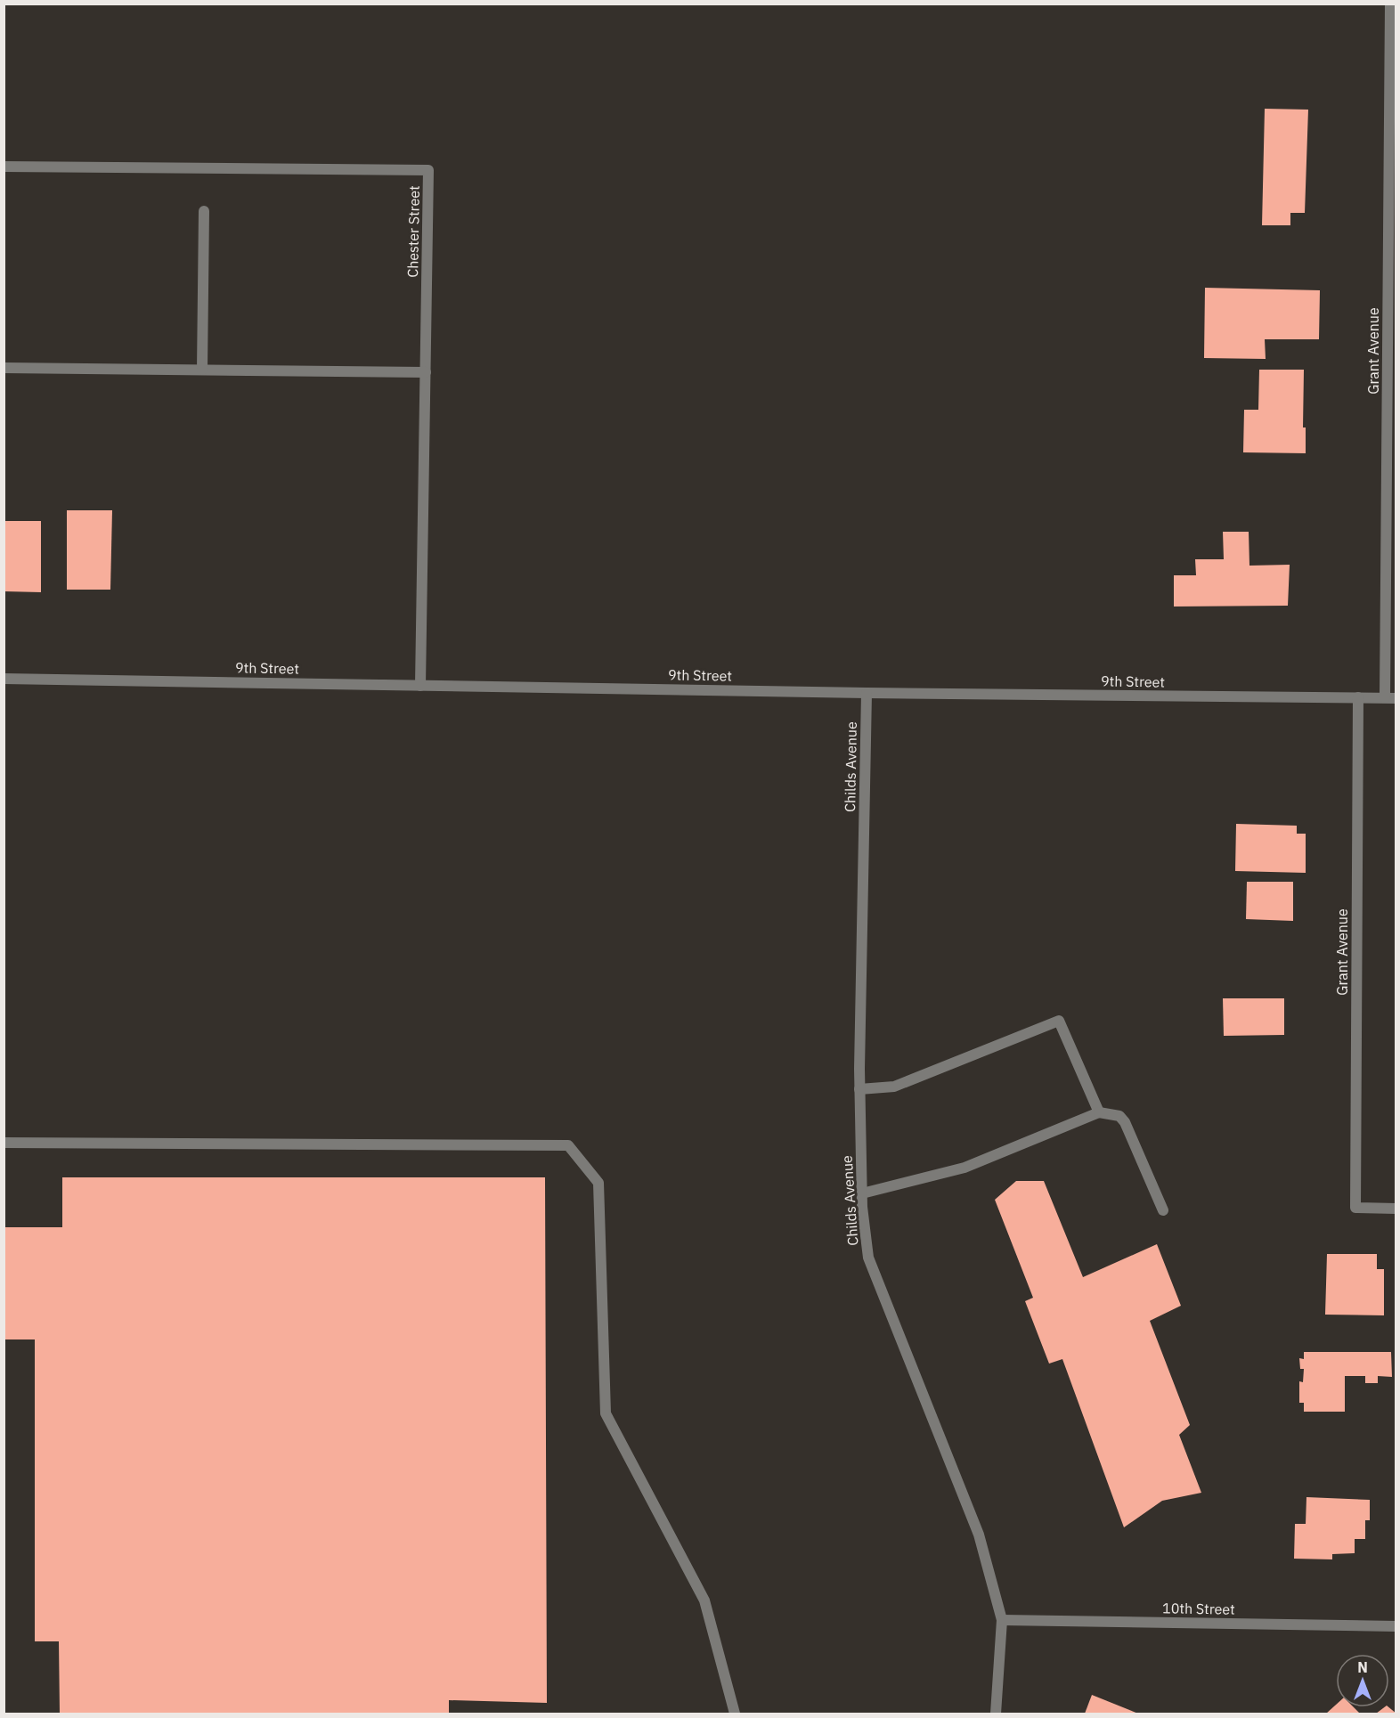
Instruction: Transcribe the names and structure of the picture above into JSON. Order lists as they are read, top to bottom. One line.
{"streets":{"street":["Chester Street","Grant Avenue","9th Street","Childs Avenue","10th Street"]},"crossings":[["Chester Street","9th Street"],["Grant Avenue","9th Street"],["9th Street","Childs Avenue"],["Childs Avenue","10th Street"]],"north":"top"}
